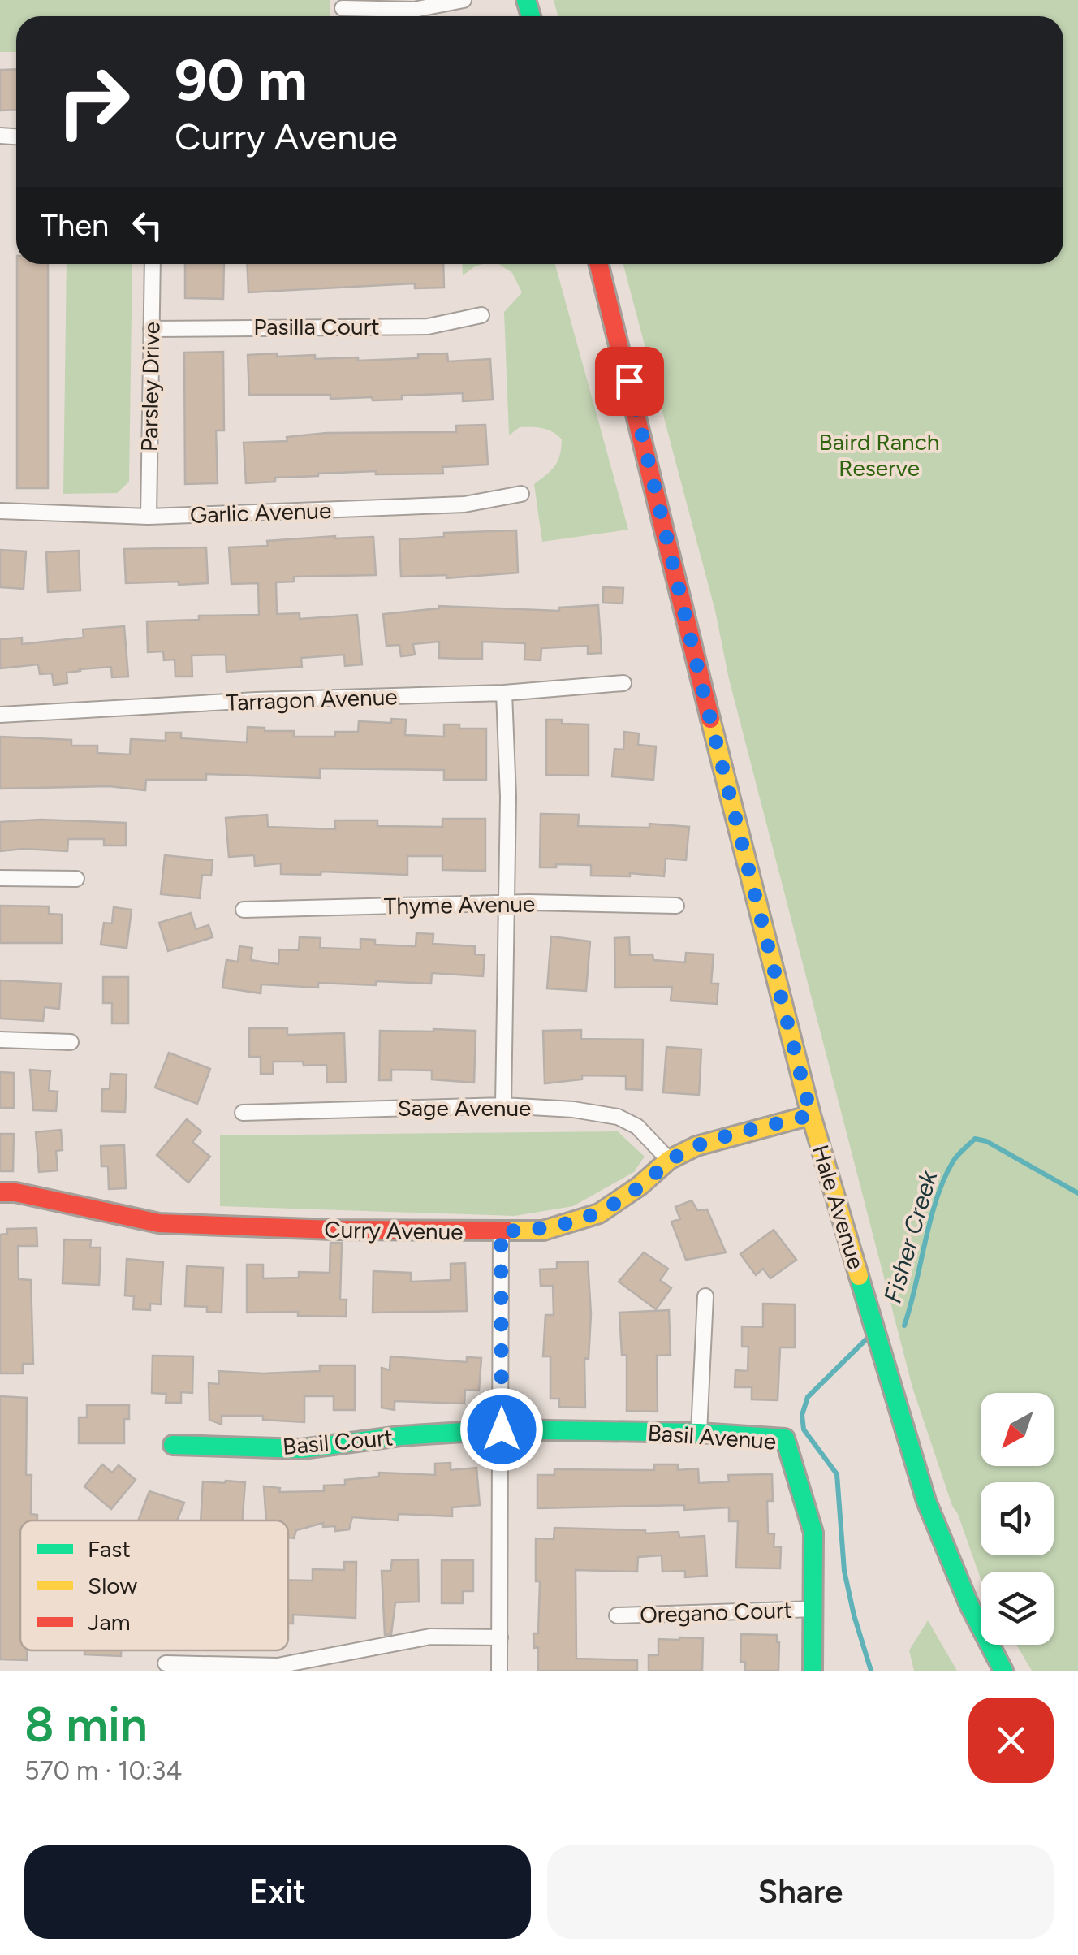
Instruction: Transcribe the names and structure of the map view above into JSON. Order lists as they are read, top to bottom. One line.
{"streets":{"street":["Pasilla Court","Parsley Drive","Garlic Avenue","Tarragon Avenue","Thyme Avenue","Sage Avenue","Hale Avenue","Curry Avenue","Basil Avenue","Basil Court","Oregano Court"]},"crossings":[["Pasilla Court","Parsley Drive"],["Parsley Drive","Garlic Avenue"],["Sage Avenue","Curry Avenue"],["Hale Avenue","Curry Avenue"],["Basil Avenue","Basil Court"],["Basil Avenue","Oregano Court"]],"water":["Fisher Creek"],"parks":["Baird Ranch Reserve"],"legend":["Fast","Slow","Jam"],"north":"bottom left","page":{"turn":["90 m","Curry Avenue"],"then":"Then","heading":["8 min","570 m · 10:34"],"buttons":["Exit","Share"]}}
